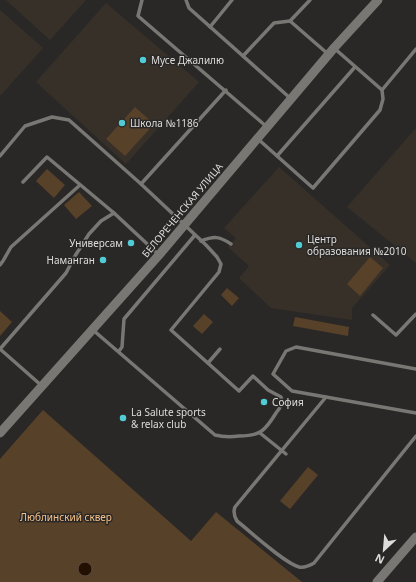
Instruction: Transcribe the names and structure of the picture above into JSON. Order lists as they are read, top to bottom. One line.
{"streets":{"street":["БЕЛОРЕЧЕНСКАЯ УЛИЦА"]},"parks":["Люблинский сквер"],"places":["Мусе Джалилю","Школа №1186","Универсам","Центр образования №2010","Наманган","София","La Salute sports & relax club"],"north":"bottom left"}
